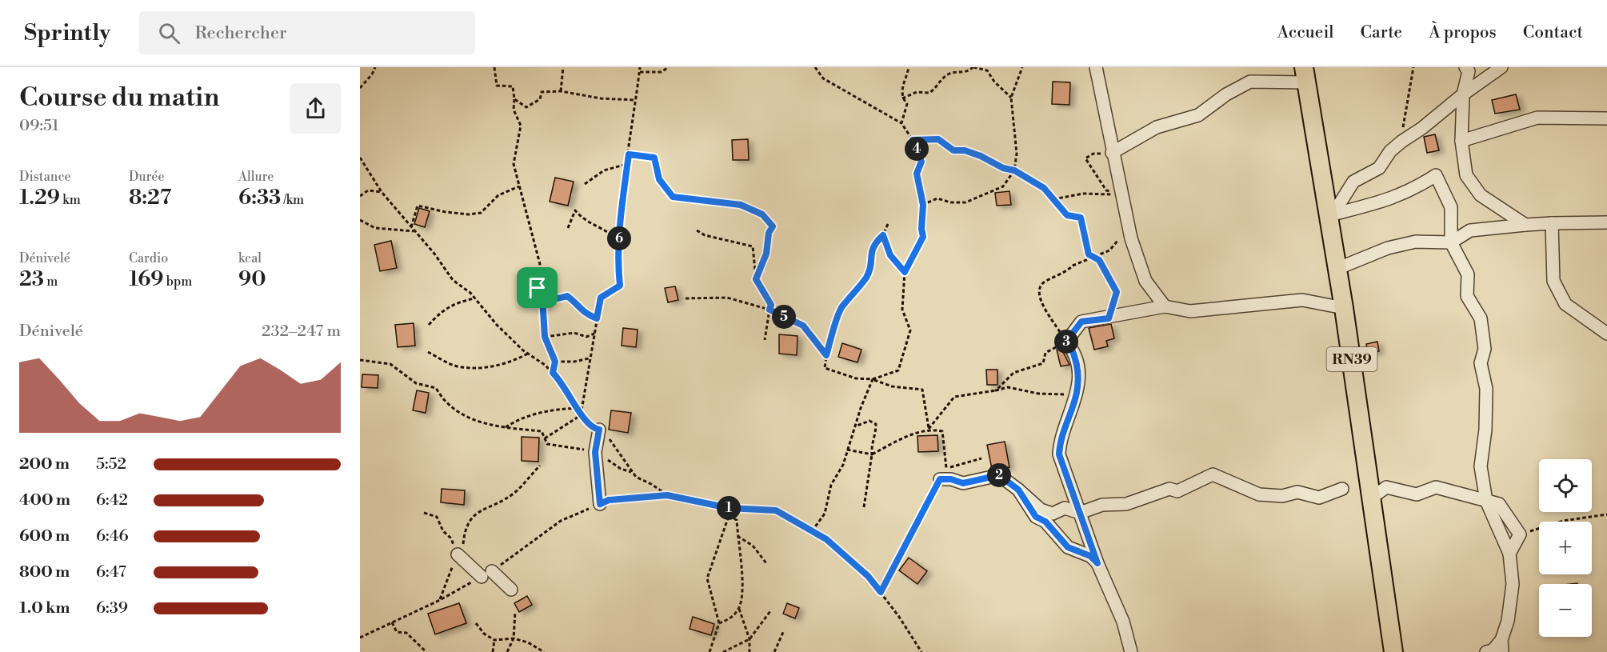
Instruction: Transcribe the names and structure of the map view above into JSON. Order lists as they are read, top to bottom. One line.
{"streets":{"highway":["RN39"]},"page":{"header":"Sprintly","search":"Rechercher","nav":["Accueil","Carte","À propos","Contact"],"heading":["Course du matin","09:51"],"pins":["4","6","5","3","2","1"],"stats":[["Distance","1.29 km"],["Durée","8:27"],["Allure","6:33 /km"],["Dénivelé","23 m"],["Cardio","169 bpm"],["kcal","90"]],"chart":["Dénivelé","232–247 m"],"list":[{"name":"200 m","note":"5:52"},{"name":"400 m","note":"6:42"},{"name":"600 m","note":"6:46"},{"name":"800 m","note":"6:47"},{"name":"1.0 km","note":"6:39"}],"map_buttons":["+","−"]}}
